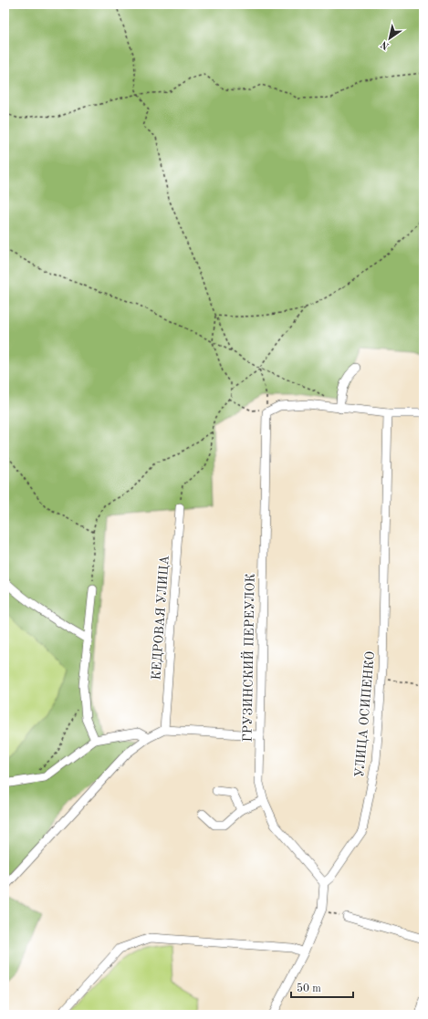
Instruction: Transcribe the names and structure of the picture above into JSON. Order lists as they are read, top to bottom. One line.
{"streets":{"street":["КЕДРОВАЯ УЛИЦА","ГРУЗИНСКИЙ ПЕРЕУЛОК","УЛИЦА ОСИПЕНКО"]},"crossings":[["ГРУЗИНСКИЙ ПЕРЕУЛОК","УЛИЦА ОСИПЕНКО"]],"scale_bar":"50 m","north":"bottom left"}
